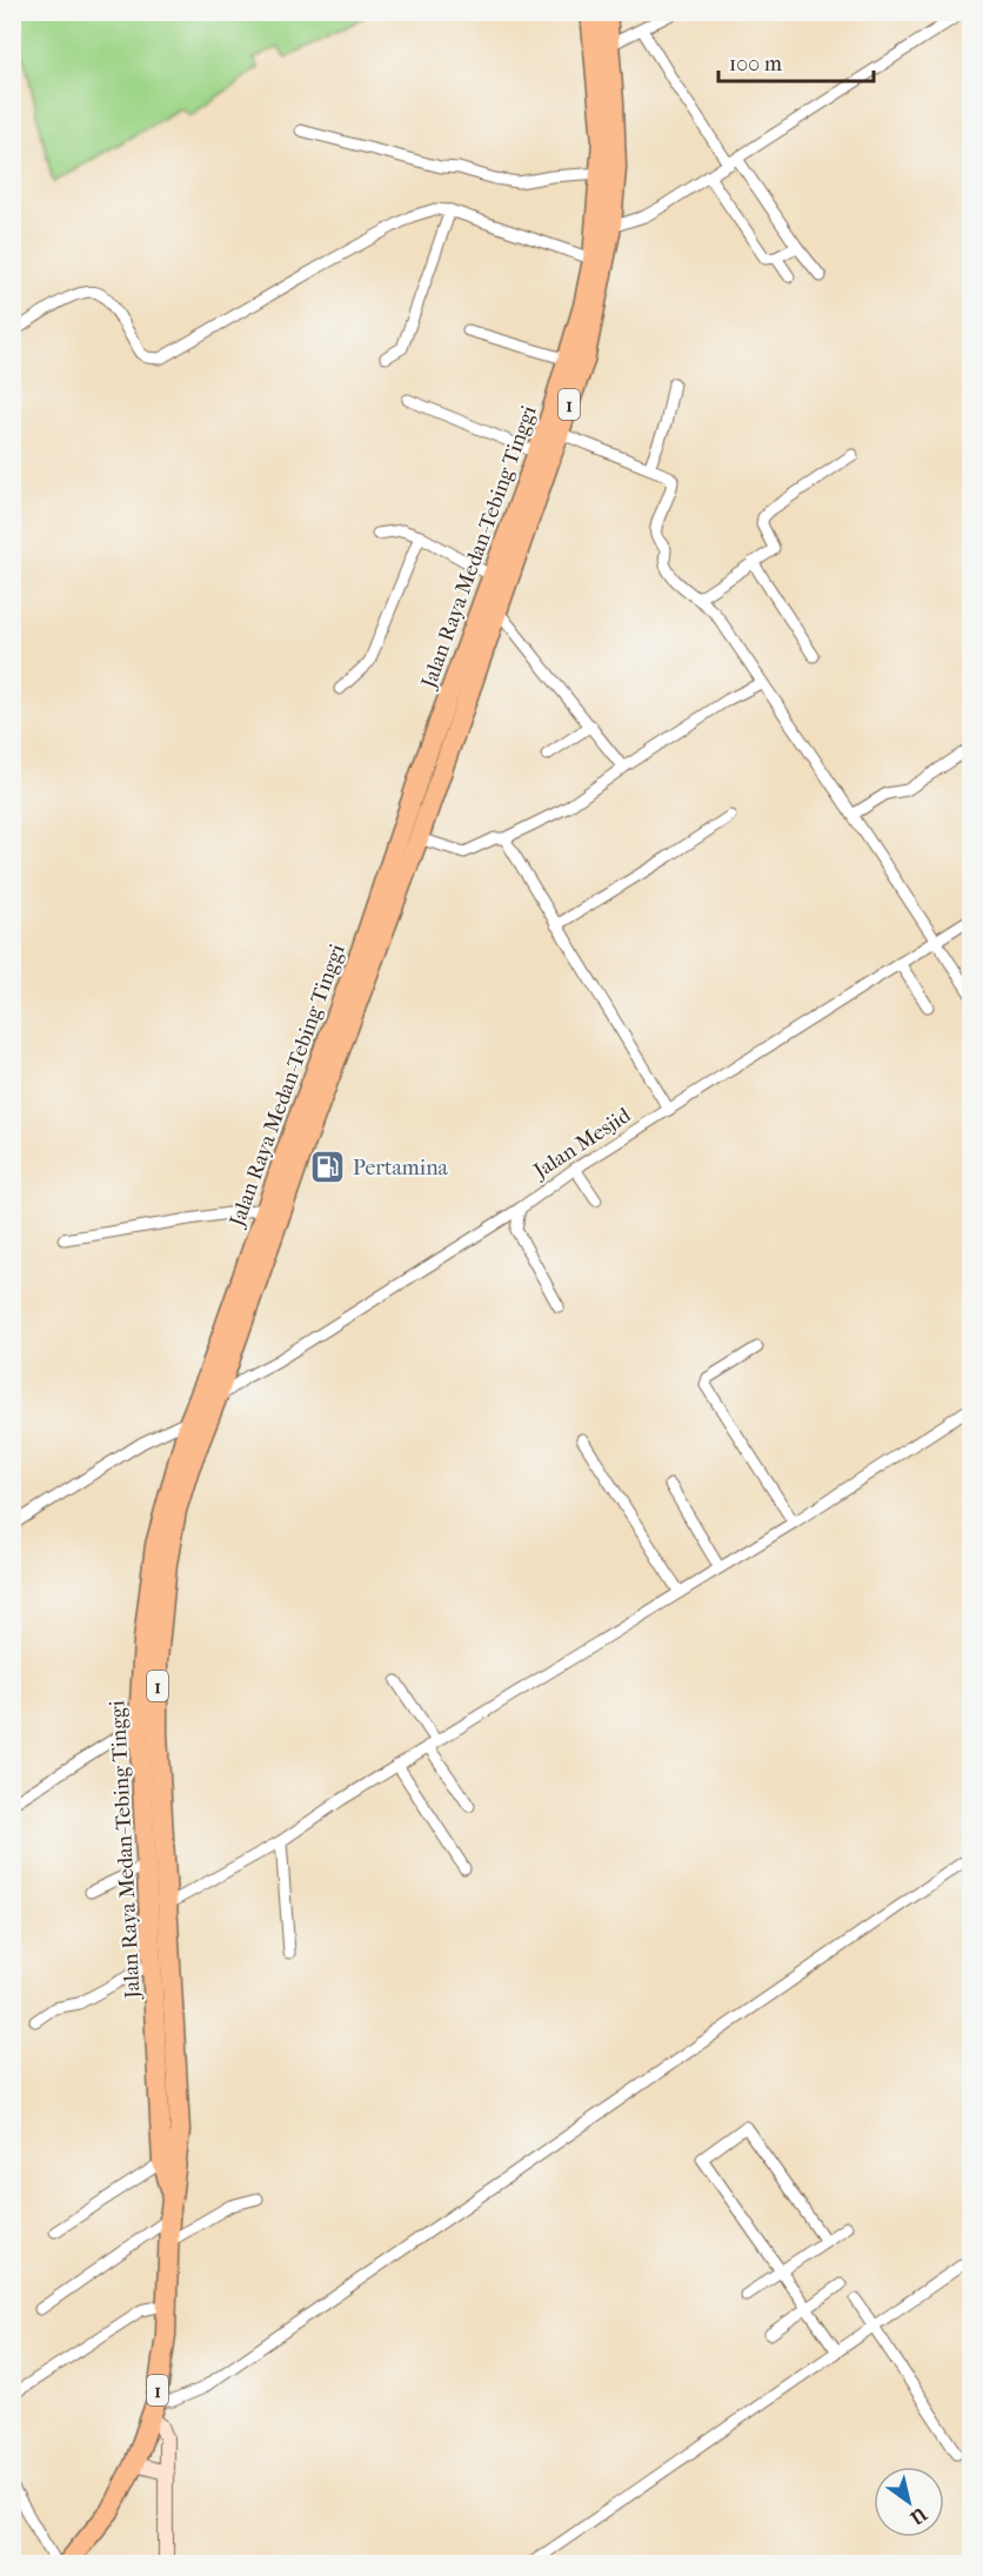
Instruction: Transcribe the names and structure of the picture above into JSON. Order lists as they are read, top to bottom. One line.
{"streets":{"highway":["1","Jalan Raya Medan-Tebing Tinggi"],"street":["Jalan Mesjid"]},"crossings":[["Jalan Raya Medan-Tebing Tinggi","Jalan Mesjid"]],"places":{"fuel station":["Pertamina"]},"scale_bar":"100 m","north":"bottom right"}
